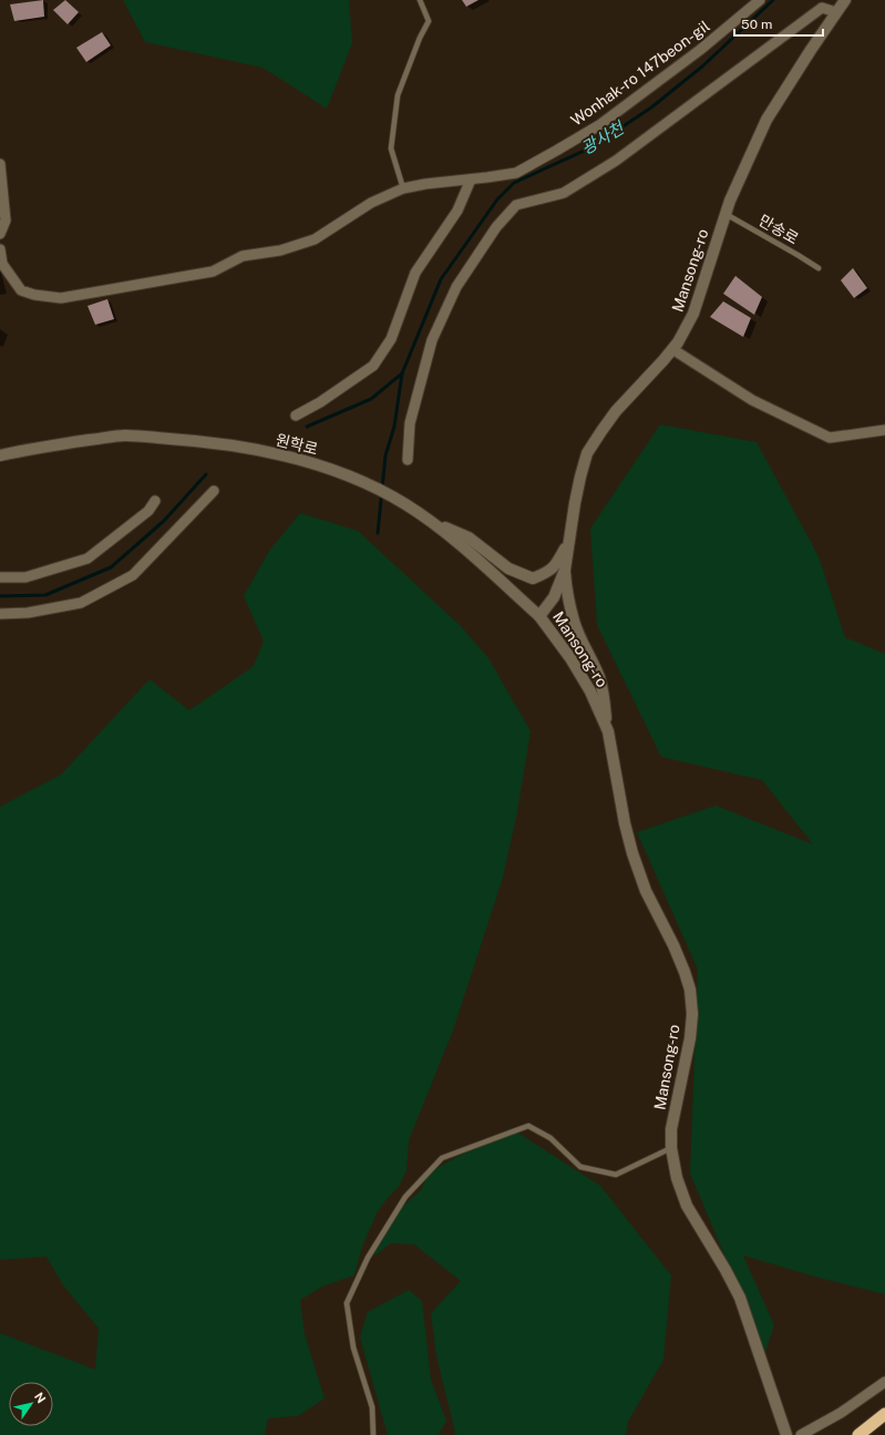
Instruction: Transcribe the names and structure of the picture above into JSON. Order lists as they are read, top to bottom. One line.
{"streets":{"street":["Wonhak-ro 147beon-gil","Mansong-ro","원학로"],"lane":["만송로"]},"crossings":[["만송로","Mansong-ro"],["Mansong-ro","원학로"]],"water":["광사천"],"scale_bar":"50 m","north":"top right"}
